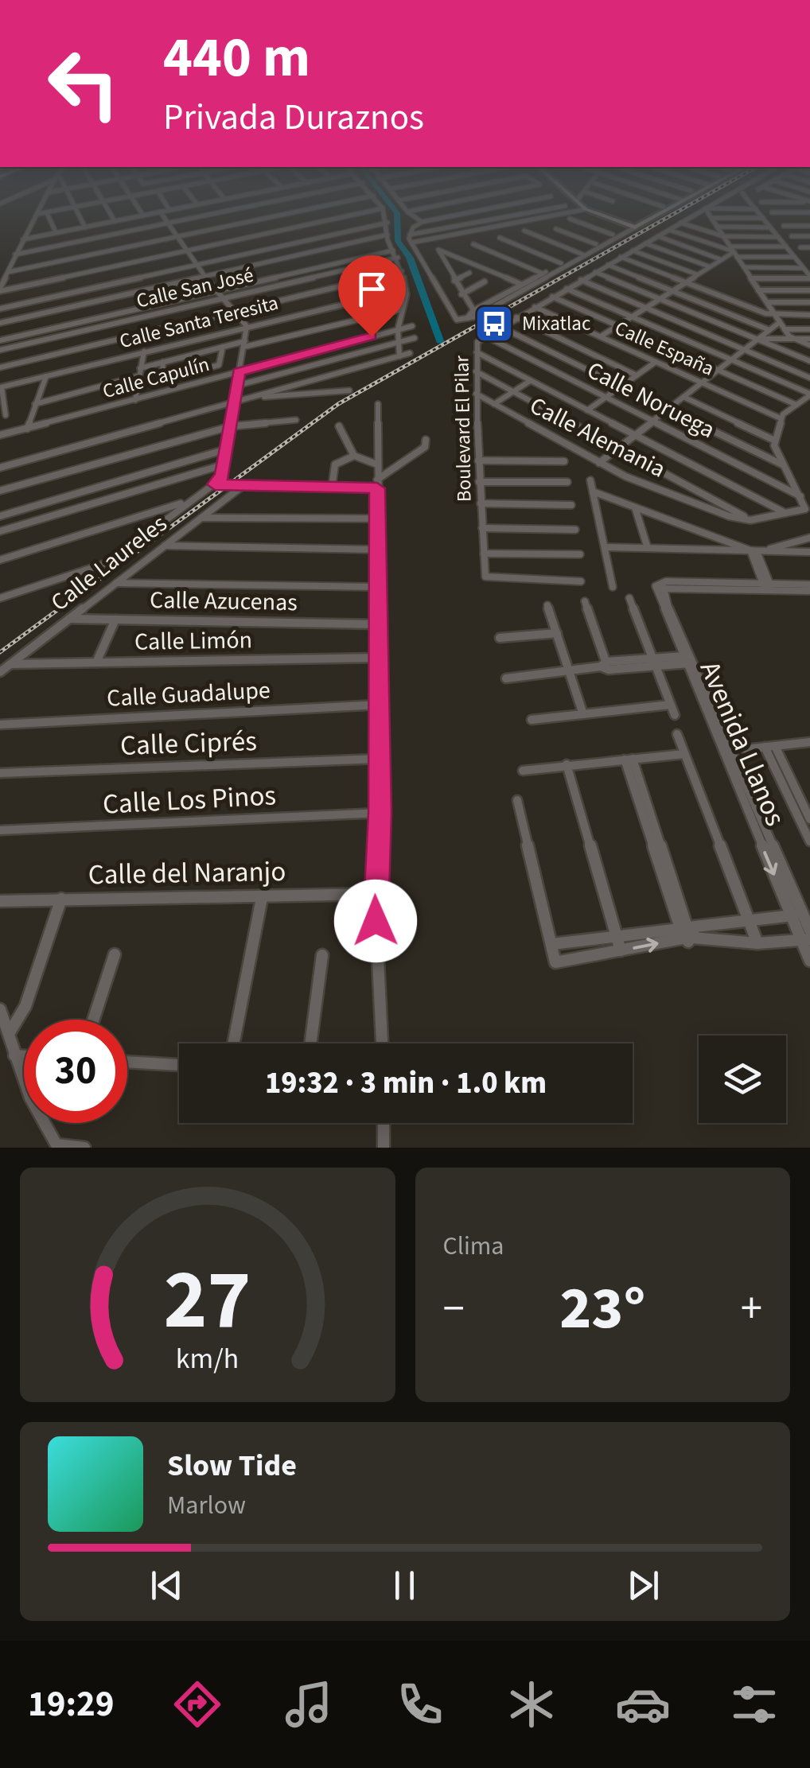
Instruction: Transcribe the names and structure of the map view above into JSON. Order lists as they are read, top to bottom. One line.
{"streets":{"street":["Calle San José","Calle Santa Teresita","Calle España","Calle Capulín","Calle Noruega","Boulevard El Pilar","Calle Alemania","Calle Laureles","Calle Azucenas","Calle Limón","Calle Guadalupe","Calle Ciprés","Avenida Llanos","Calle Los Pinos","Calle del Naranjo"]},"crossings":[["Calle España","Boulevard El Pilar"],["Calle Noruega","Boulevard El Pilar"],["Boulevard El Pilar","Calle Alemania"],["Calle Laureles","Calle Azucenas"],["Calle Laureles","Calle Limón"]],"places":{"bus stop":["Mixatlac"]},"page":{"turn":["440 m","Privada Duraznos"],"limit":"30","trip":"19:32 · 3 min · 1.0 km","tile":"Clima","heat":["−","23°","+"],"song":["Slow Tide","Marlow"],"tabs":"19:29","gauge":["27","km/h"]}}
